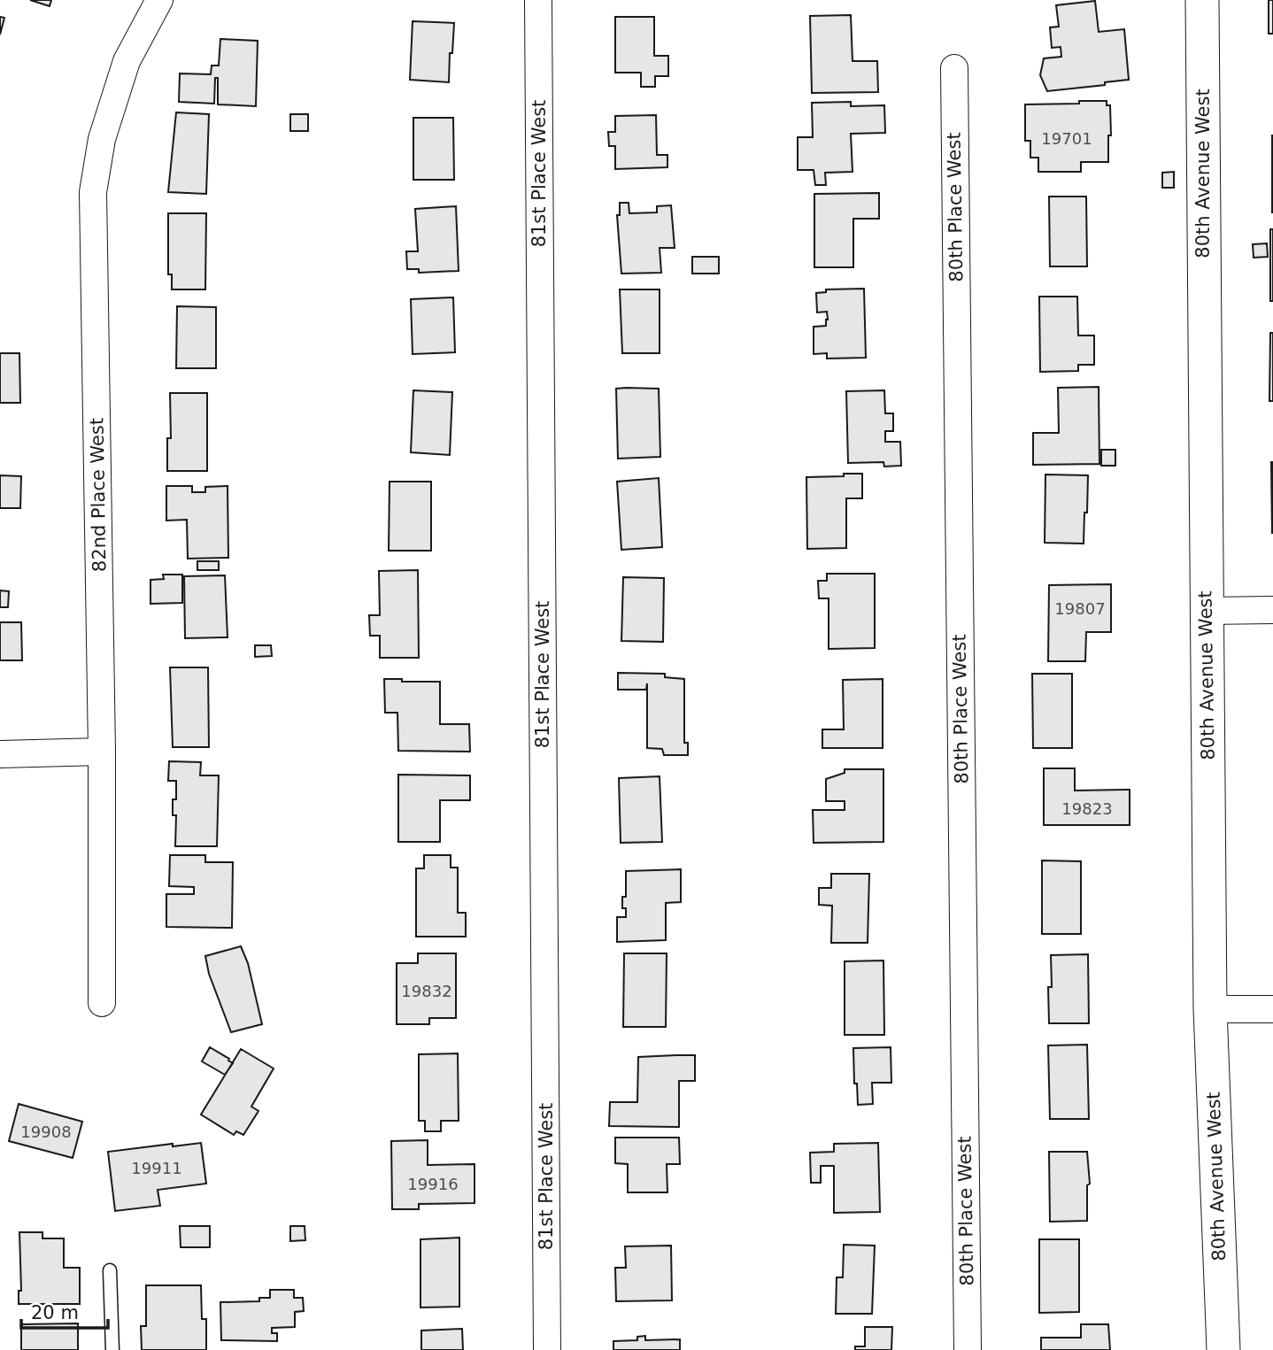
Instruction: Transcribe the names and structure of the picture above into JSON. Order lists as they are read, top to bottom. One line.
{"streets":{"street":["81st Place West","80th Avenue West","80th Place West","82nd Place West"]},"house_numbers":["19701","19807","19823","19832","19908","19911","19916"],"scale_bar":"20 m"}
